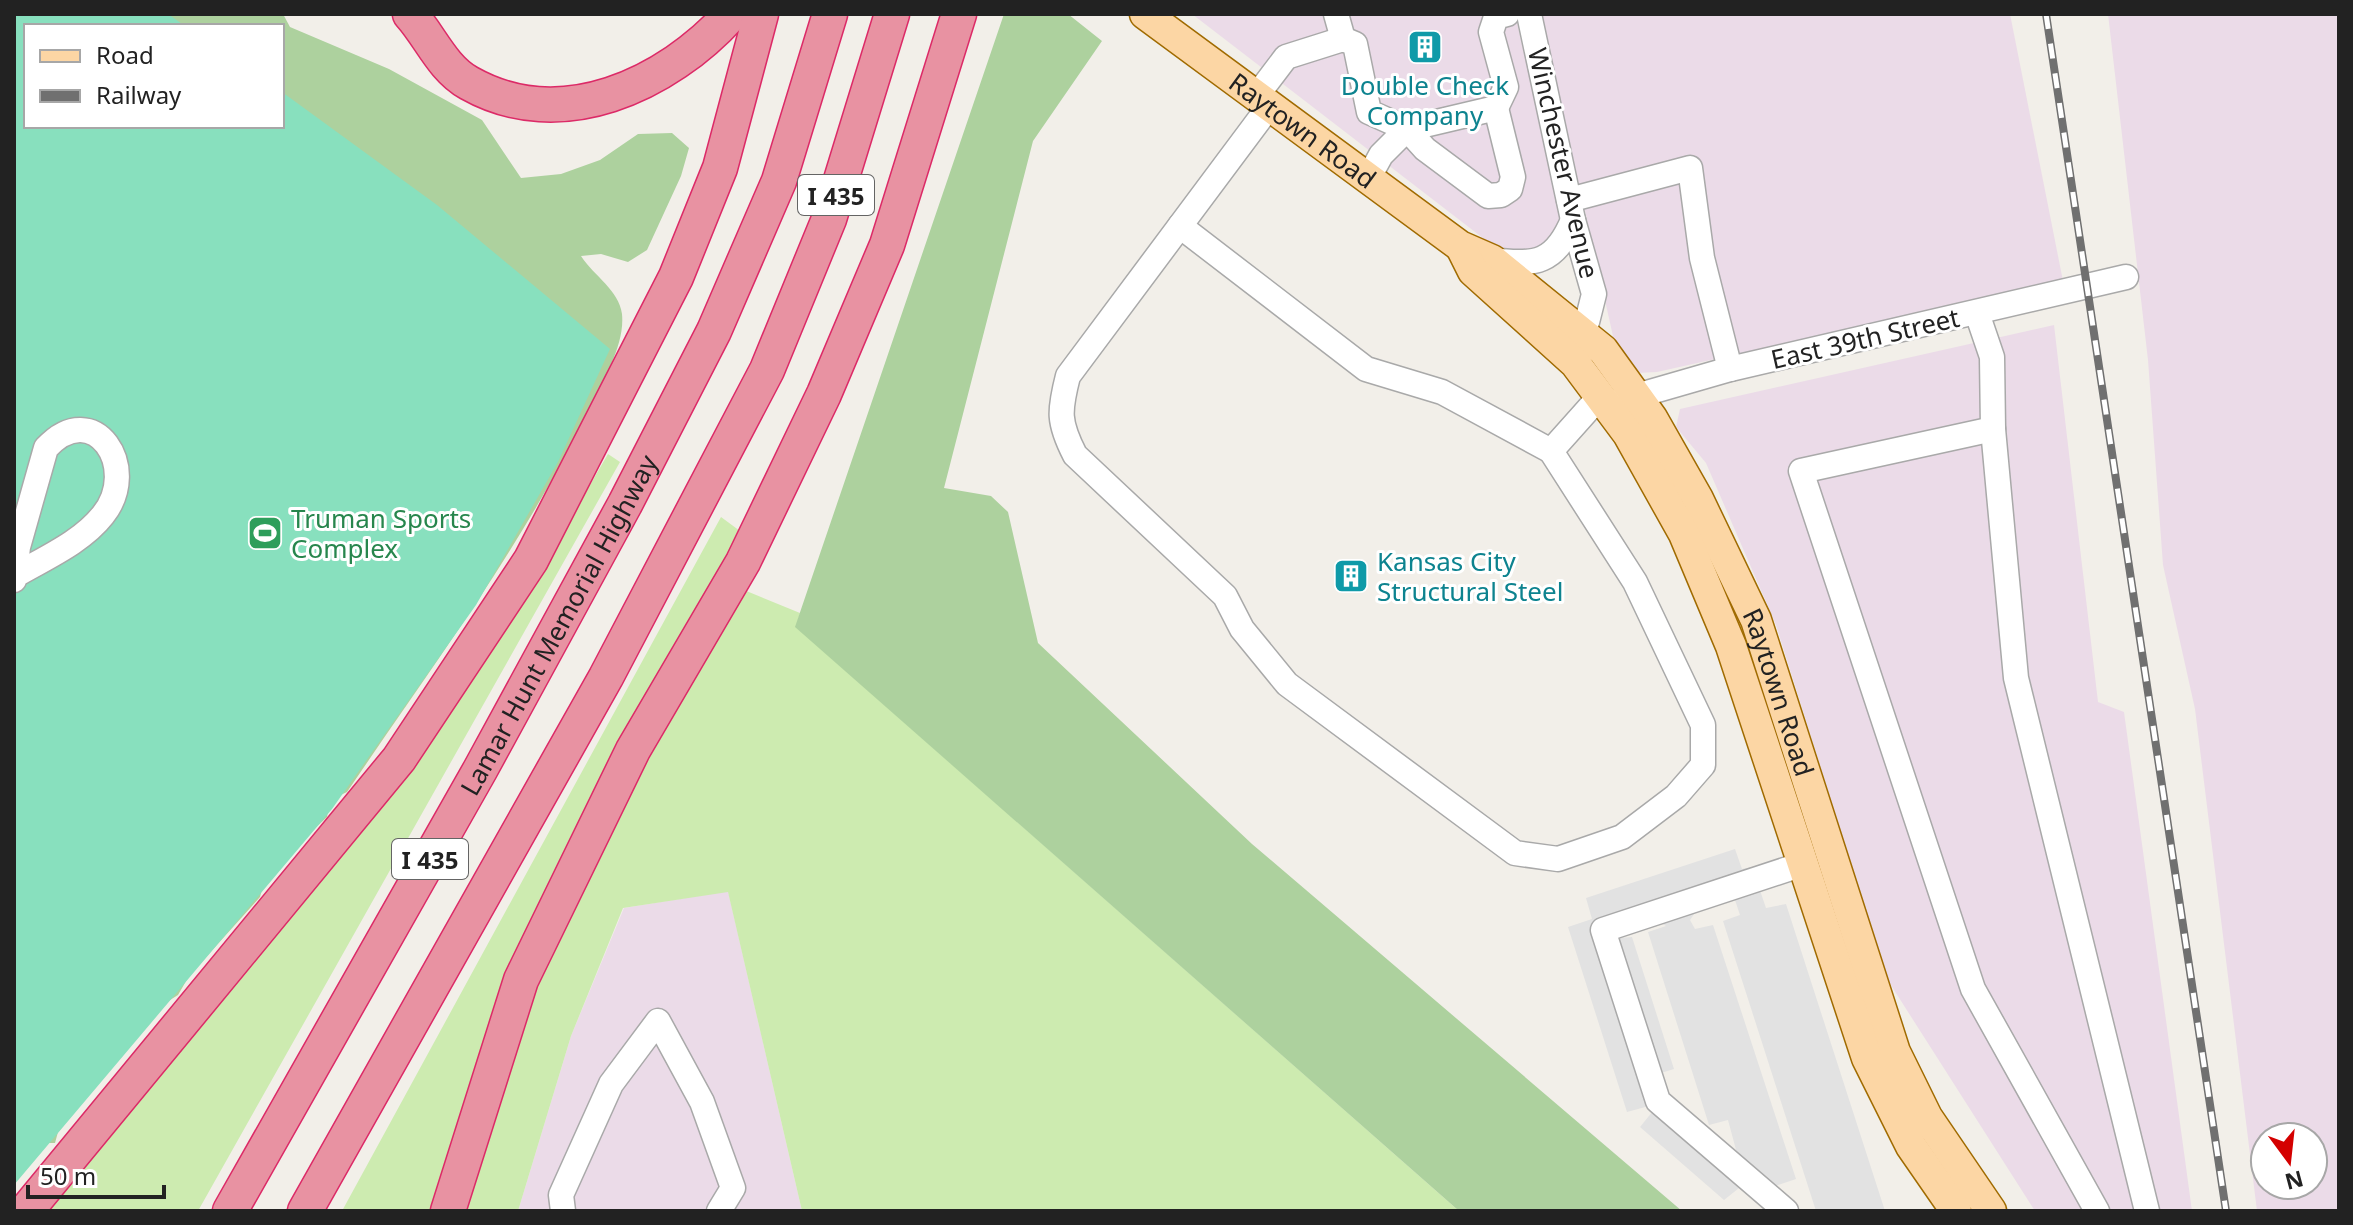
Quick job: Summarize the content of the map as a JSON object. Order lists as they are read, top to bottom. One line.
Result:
{"streets":{"highway":["I 435","Lamar Hunt Memorial Highway"],"main road":["Raytown Road"],"street":["Winchester Avenue","East 39th Street"]},"crossings":[["Raytown Road","Winchester Avenue"],["Raytown Road","East 39th Street"]],"places":{"building":["Double Check Company","Kansas City Structural Steel"],"sports":["Truman Sports Complex"]},"legend":["Road","Railway"],"scale_bar":"50 m","north":"bottom"}
